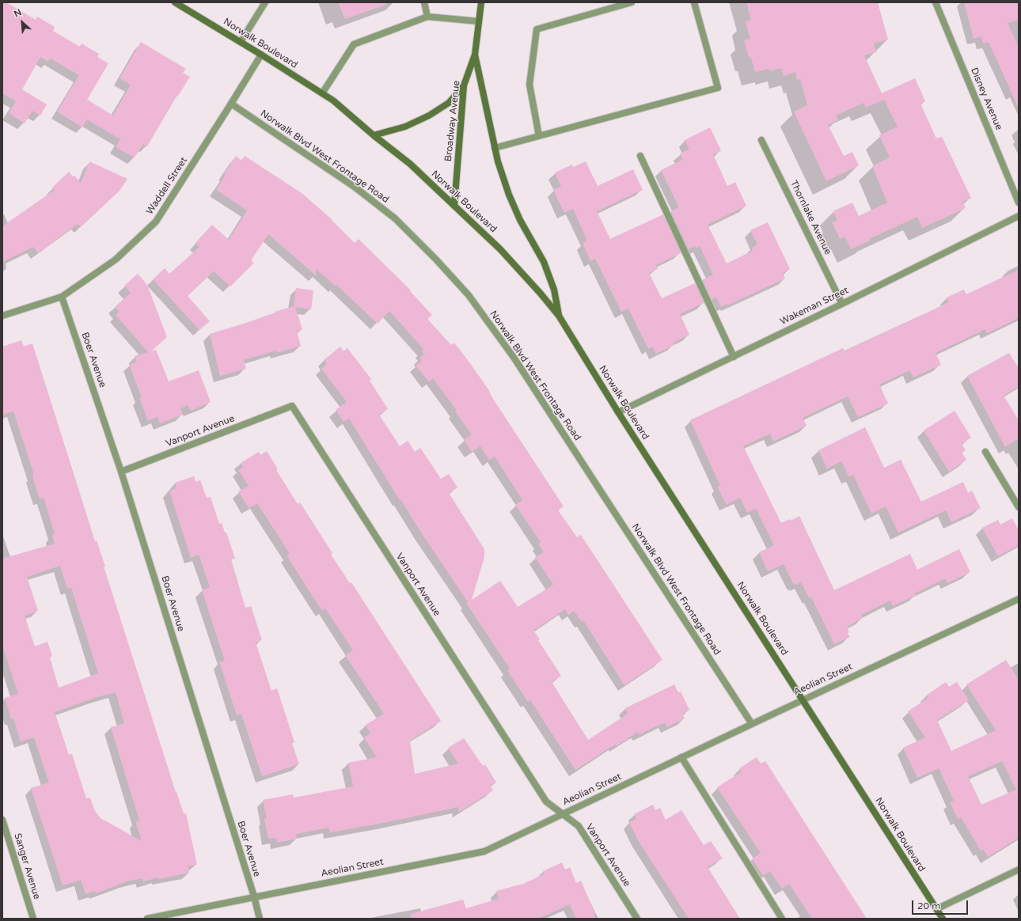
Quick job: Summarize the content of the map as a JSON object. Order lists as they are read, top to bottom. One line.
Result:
{"streets":{"main road":["Norwalk Boulevard","Broadway Avenue"],"street":["Disney Avenue","Norwalk Blvd West Frontage Road","Waddell Street","Thornlake Avenue","Wakeman Street","Boer Avenue","Vanport Avenue","Aeolian Street","Sanger Avenue"]},"crossings":[["Norwalk Boulevard","Broadway Avenue"],["Norwalk Boulevard","Waddell Street"],["Norwalk Boulevard","Wakeman Street"],["Norwalk Boulevard","Aeolian Street"],["Norwalk Blvd West Frontage Road","Waddell Street"],["Norwalk Blvd West Frontage Road","Aeolian Street"],["Waddell Street","Boer Avenue"],["Thornlake Avenue","Wakeman Street"],["Boer Avenue","Vanport Avenue"],["Boer Avenue","Aeolian Street"],["Vanport Avenue","Aeolian Street"]],"scale_bar":"20 m","north":"top left"}
